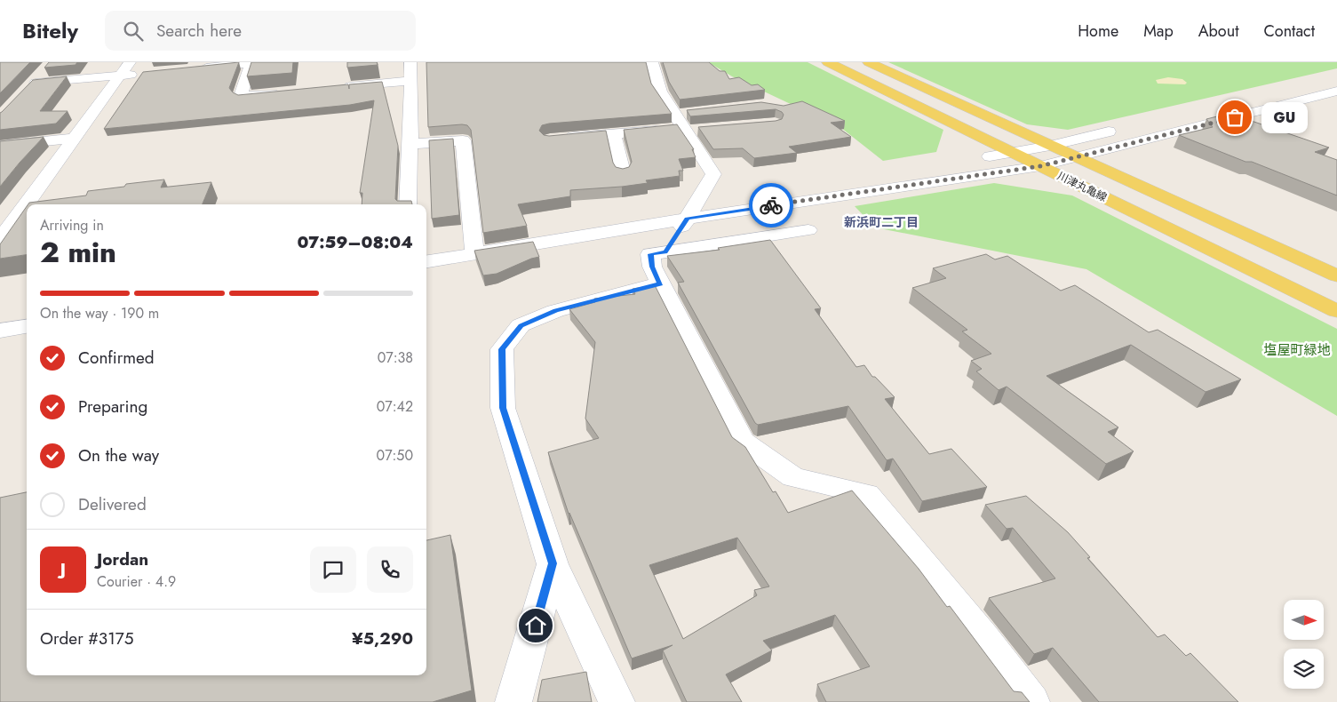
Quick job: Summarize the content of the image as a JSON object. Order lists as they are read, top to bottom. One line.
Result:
{"streets":{"main road":["川津丸亀線"]},"districts":["新浜町二丁目"],"parks":["塩屋町緑地"],"places":["GU"],"north":"right","page":{"header":"Bitely","search":"Search here","nav":["Home","Map","About","Contact"],"bubble":"GU","heading":["2 min","Arriving in","07:59–08:04"],"panel":["Jordan","Courier · 4.9","Order #3175","¥5,290"],"bar":"On the way · 190 m","list":[["Confirmed","07:38"],["Preparing","07:42"],["On the way","07:50"],"Delivered"],"round":"J"}}
